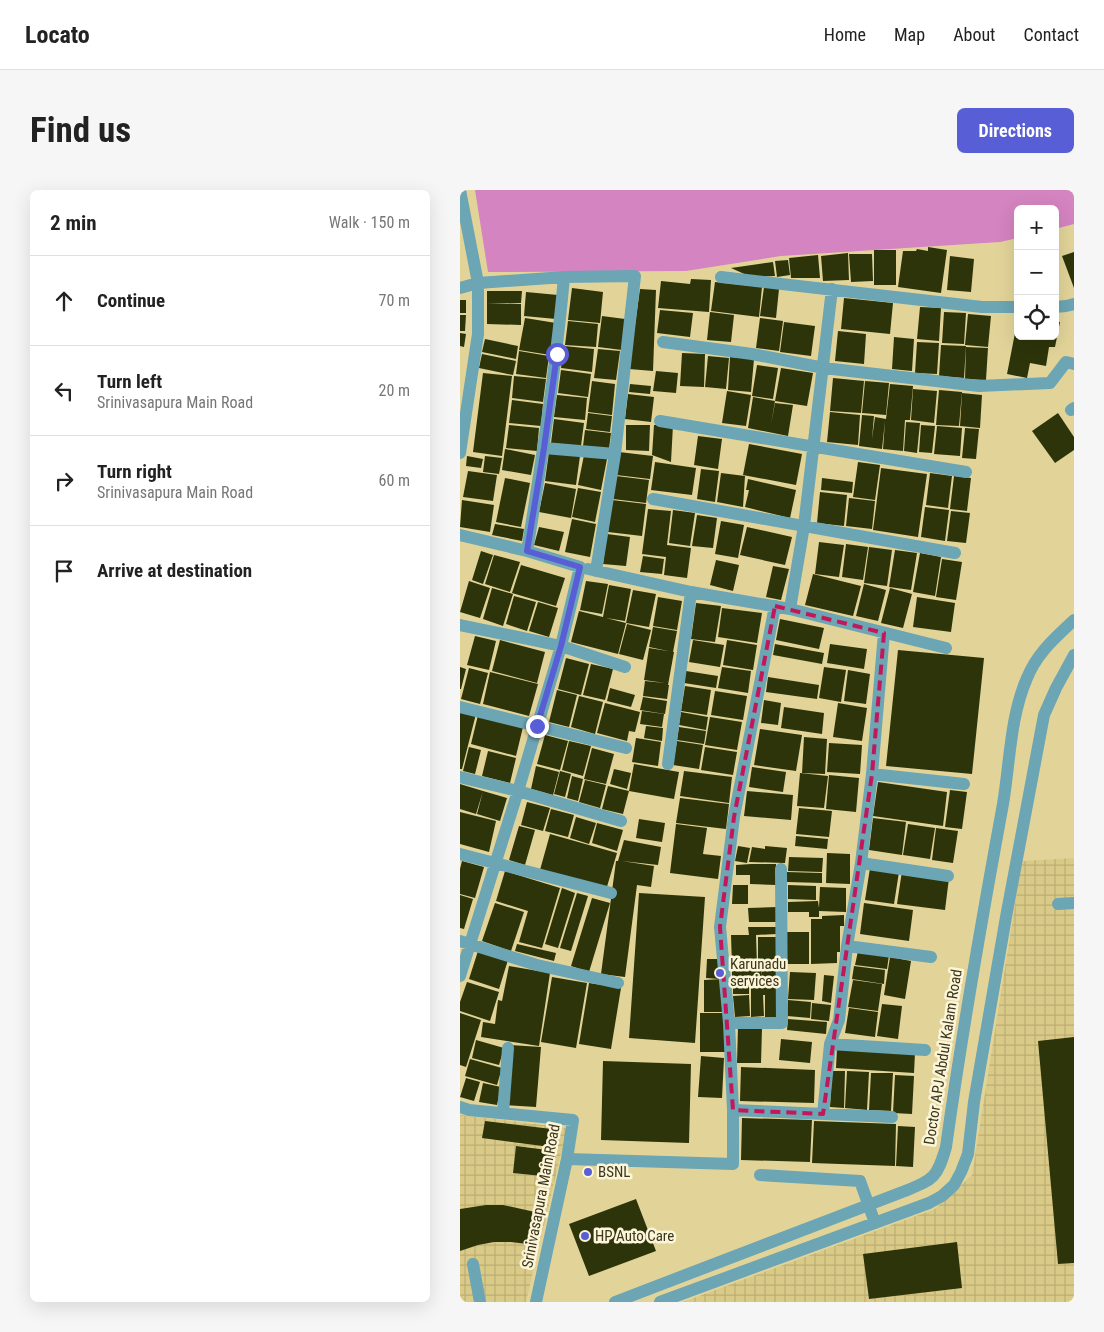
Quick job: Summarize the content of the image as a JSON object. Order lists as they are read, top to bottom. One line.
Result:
{"streets":{"street":["Doctor APJ Abdul Kalam Road","Srinivasapura Main Road"]},"places":["Karunadu services","BSNL","HP Auto Care"],"page":{"header":"Locato","nav":["Home","Map","About","Contact"],"buttons":"Directions","title":"Find us","heading":["2 min","Walk · 150 m"],"map_buttons":["+","−"],"list":[["Continue","70 m"],["Turn left","Srinivasapura Main Road","20 m"],["Turn right","Srinivasapura Main Road","60 m"],"Arrive at destination"]}}
